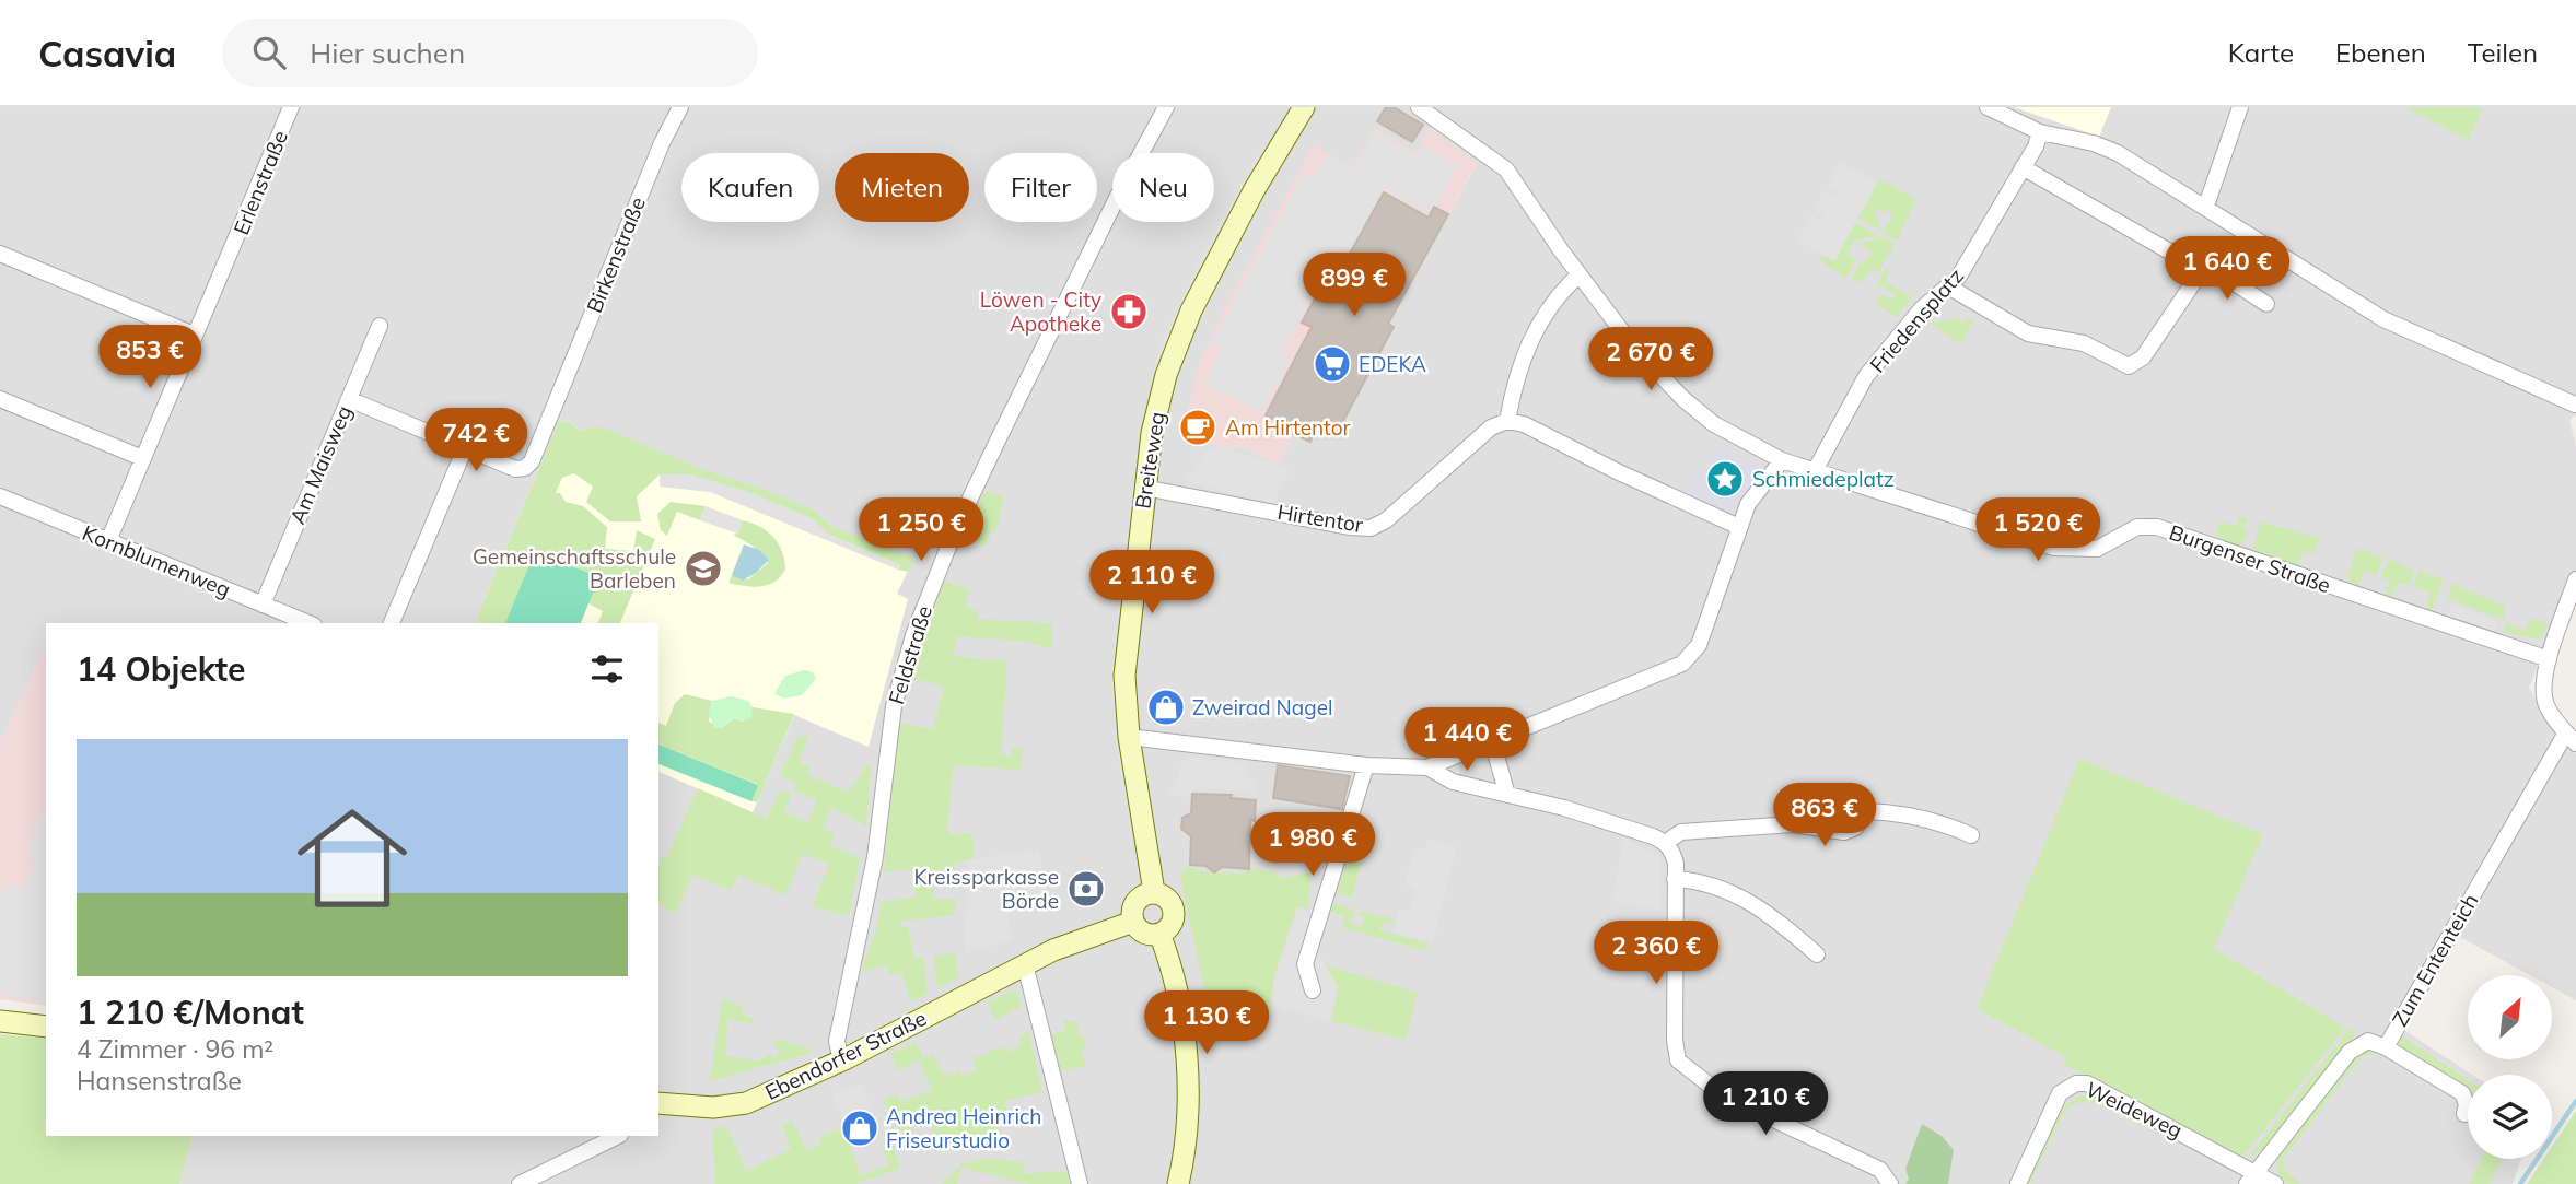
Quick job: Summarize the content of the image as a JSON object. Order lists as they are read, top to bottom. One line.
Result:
{"streets":{"street":["Erlenstraße","Birkenstraße","Friedensplatz","Breiteweg","Am Maisweg","Hirtentor","Burgenser Straße","Kornblumenweg","Feldstraße","Zum Ententeich","Ebendorfer Straße","Weideweg"]},"crossings":[["Erlenstraße","Kornblumenweg"],["Friedensplatz","Burgenser Straße"],["Breiteweg","Hirtentor"],["Breiteweg","Ebendorfer Straße"],["Am Maisweg","Kornblumenweg"],["Feldstraße","Ebendorfer Straße"],["Zum Ententeich","Weideweg"]],"places":{"pharmacy":["Löwen - City Apotheke"],"supermarket":["EDEKA"],"cafe":["Am Hirtentor"],"place":["Schmiedeplatz"],"school or university":["Gemeinschaftsschule Barleben"],"shop":["Zweirad Nagel","Andrea Heinrich Friseurstudio"],"bank":["Kreissparkasse Börde"]},"north":"top right","page":{"header":"Casavia","search":"Hier suchen","nav":["Karte","Ebenen","Teilen"],"chip":["Kaufen","Mieten","Filter","Neu"],"price":["1 640 €","899 €","853 €","2 670 €","742 €","1 250 €","1 520 €","2 110 €","1 440 €","863 €","1 980 €","2 360 €","1 130 €","1 210 €"],"heading":"14 Objekte","list":[{"name":"1 210 €/Monat","note":"4 Zimmer · 96 m² · Hansenstraße"}]}}
